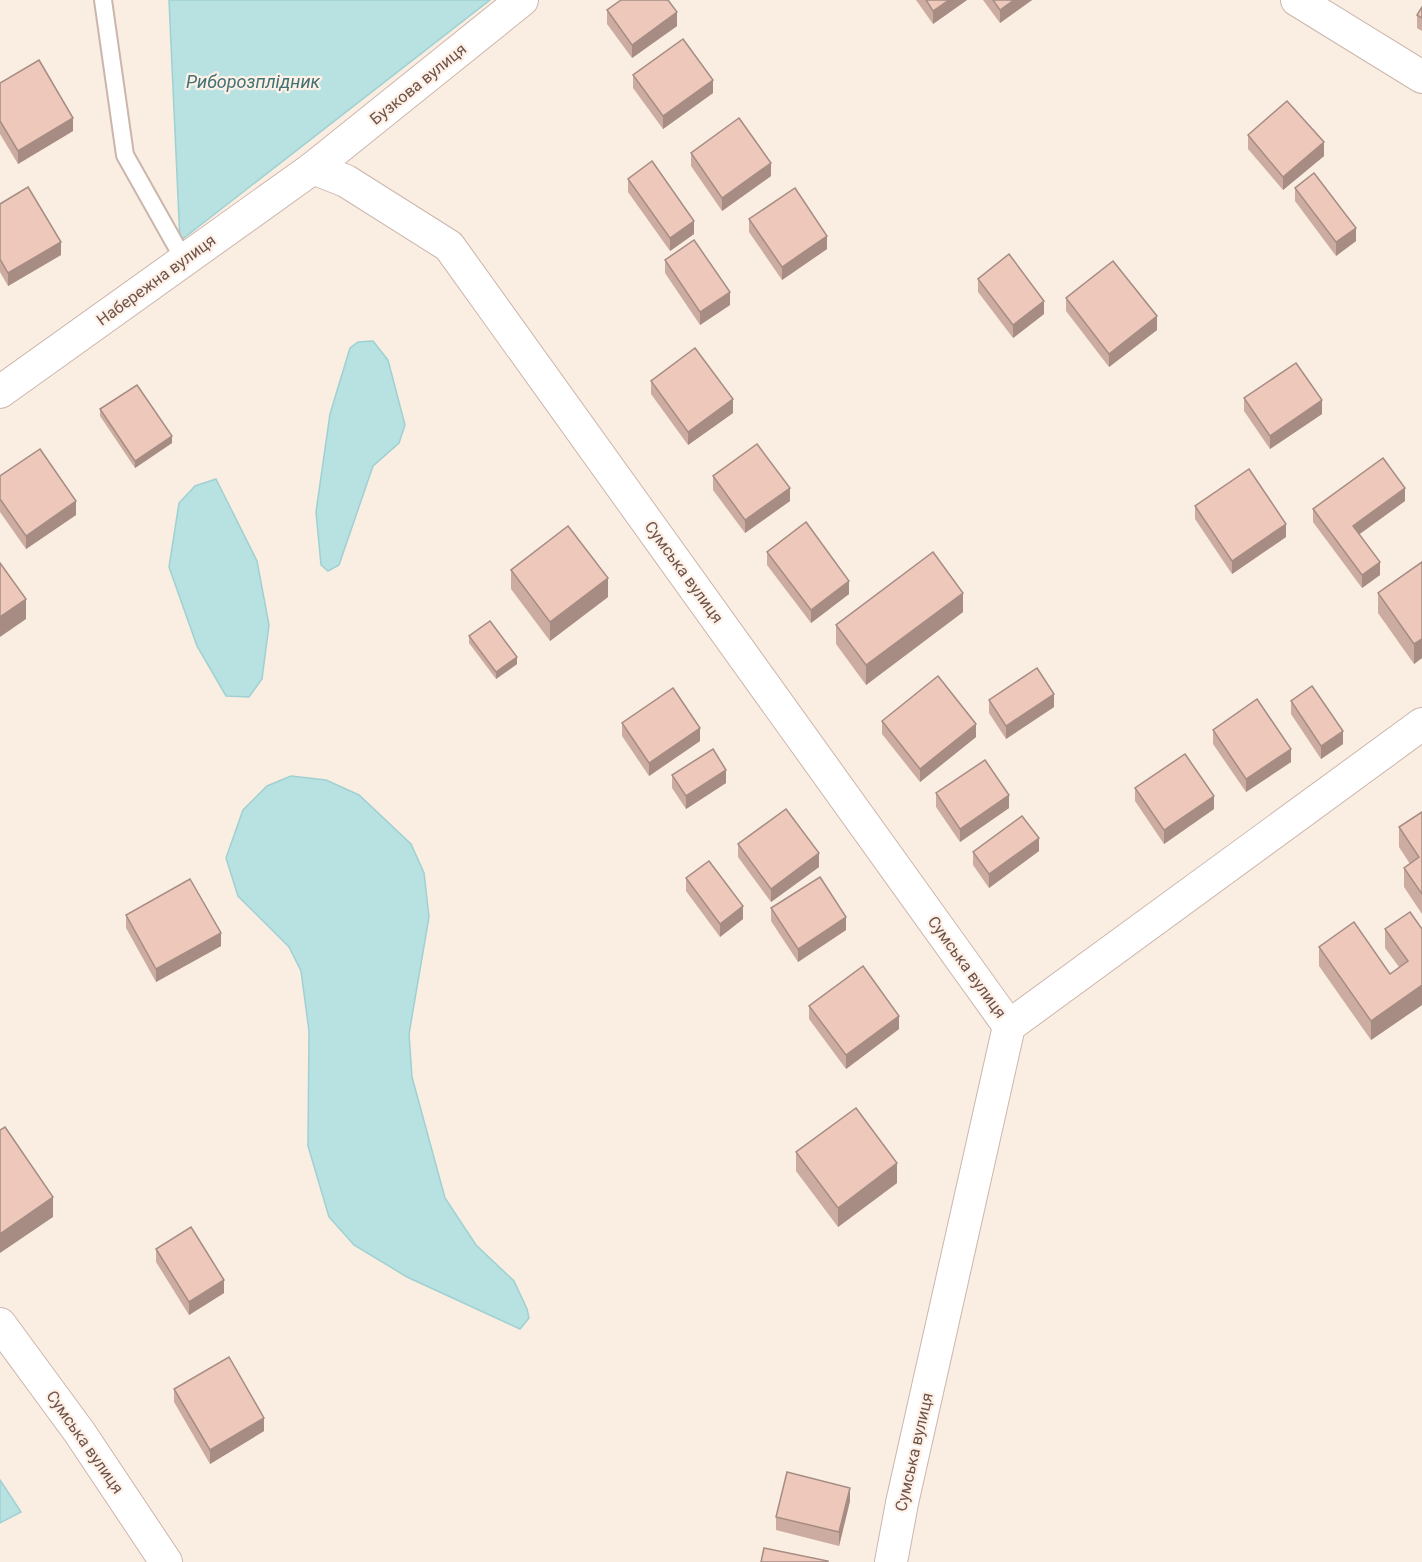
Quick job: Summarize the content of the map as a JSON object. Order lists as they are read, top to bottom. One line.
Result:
{"streets":{"street":["Бузкова вулиця","Набережна вулиця","Сумська вулиця"]},"crossings":[["Бузкова вулиця","Набережна вулиця"],["Бузкова вулиця","Сумська вулиця"],["Набережна вулиця","Сумська вулиця"]],"water":["Риборозплідник"]}
